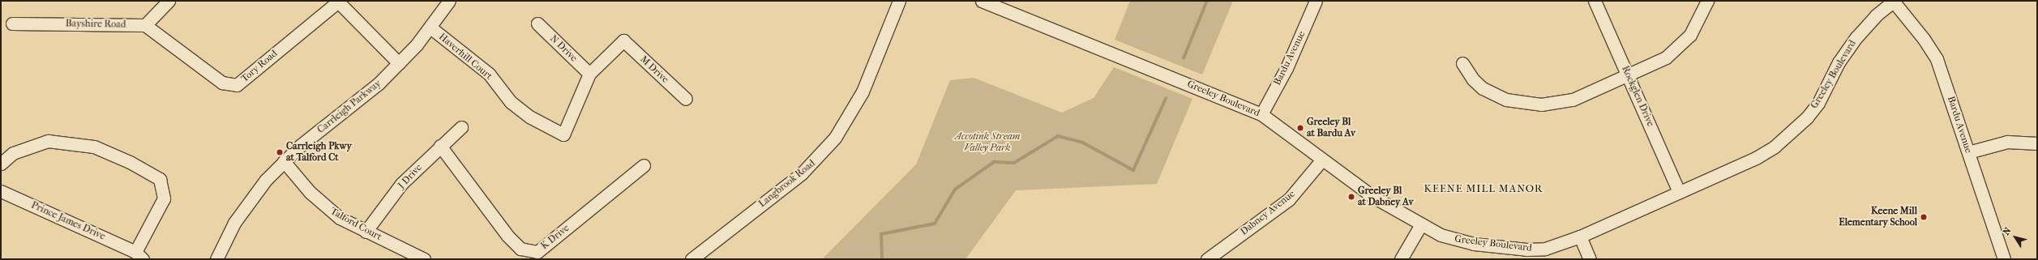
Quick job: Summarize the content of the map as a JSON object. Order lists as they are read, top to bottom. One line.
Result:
{"streets":{"street":["Bayshire Road","N Drive","Haverhill Court","Bardu Avenue","Tory Road","M Drive","Greeley Boulevard","Rockglen Drive","Carrleigh Parkway","J Drive","Langbrook Road","Dabney Avenue","Prince James Drive","Talford Court","K Drive"]},"crossings":[["Bayshire Road","Tory Road"],["N Drive","Haverhill Court"],["Haverhill Court","M Drive"],["Haverhill Court","Carrleigh Parkway"],["Bardu Avenue","Greeley Boulevard"],["Greeley Boulevard","Rockglen Drive"],["Greeley Boulevard","Dabney Avenue"],["Carrleigh Parkway","Talford Court"],["J Drive","Talford Court"],["J Drive","K Drive"]],"districts":["KEENE MILL MANOR"],"parks":["Accotink Stream Valley Park"],"places":["Greeley Bl at Bardu Av","Carrleigh Pkwy at Talford Ct","Greeley Bl at Dabney Av","Keene Mill Elementary School"],"north":"top left"}
